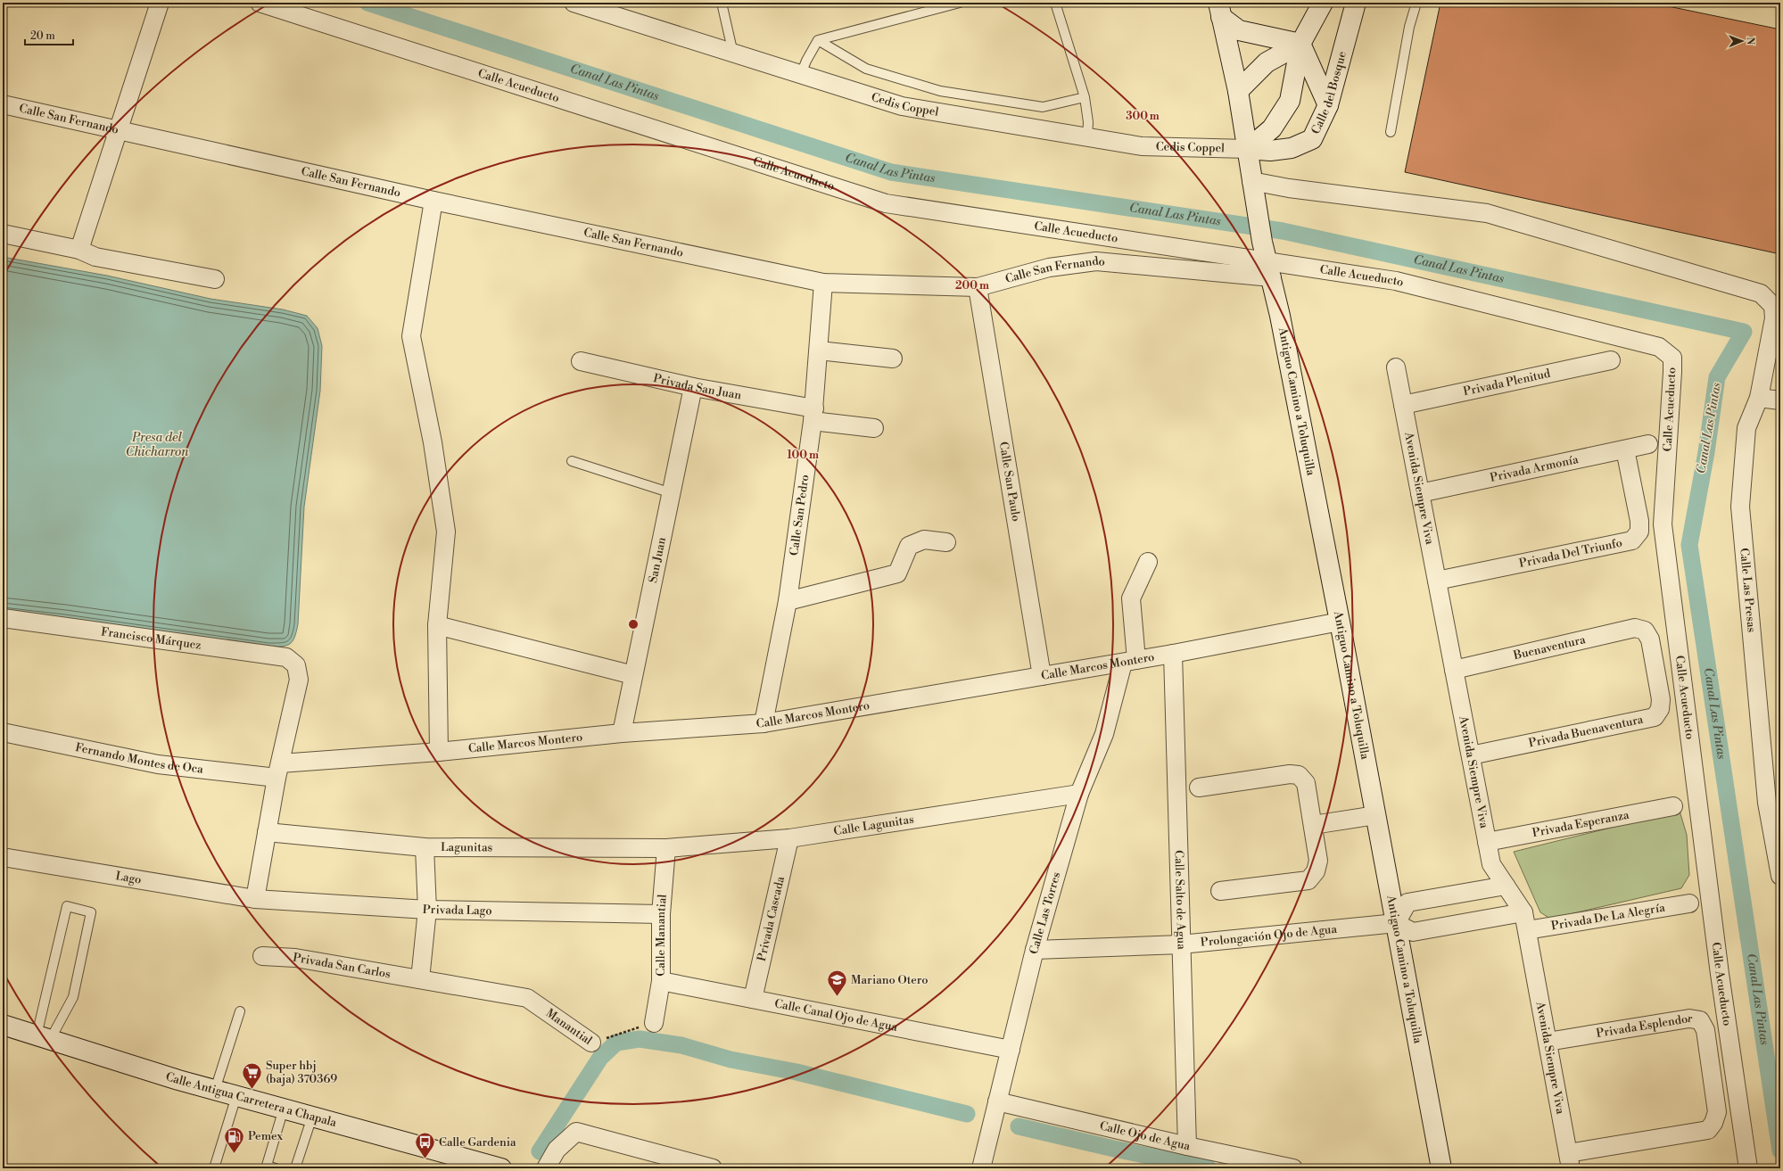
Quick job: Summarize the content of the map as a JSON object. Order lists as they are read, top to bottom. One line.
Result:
{"streets":{"street":["Calle Acueducto","Calle del Bosque","Cedis Coppel","Calle San Fernando","Privada Plenitud","Privada San Juan","Antiguo Camino a Toluquilla","Privada Armonía","Calle San Paulo","Avenida Siempre Viva","Calle San Pedro","Privada Del Triunfo","San Juan","Calle Las Presas","Francisco Márquez","Buenaventura","Calle Marcos Montero","Privada Buenaventura","Fernando Montes de Oca","Privada Esperanza","Calle Lagunitas","Lagunitas","Lago","Calle Salto de Agua","Privada Lago","Calle Las Torres","Privada De La Alegría","Privada Cascada","Calle Manantial","Prolongación Ojo de Agua","Privada San Carlos","Calle Canal Ojo de Agua","Manantial","Privada Esplendor","Calle Antigua Carretera a Chapala","Calle Ojo de Agua"]},"crossings":[["Calle Acueducto","Calle San Fernando"],["Calle Acueducto","Antiguo Camino a Toluquilla"],["Calle del Bosque","Cedis Coppel"],["Calle del Bosque","Antiguo Camino a Toluquilla"],["Cedis Coppel","Antiguo Camino a Toluquilla"],["Calle San Fernando","Antiguo Camino a Toluquilla"],["Calle San Fernando","Calle San Paulo"],["Calle San Fernando","Calle San Pedro"],["Privada Plenitud","Avenida Siempre Viva"],["Privada San Juan","Calle San Pedro"],["Privada San Juan","San Juan"],["Antiguo Camino a Toluquilla","Calle Las Presas"],["Antiguo Camino a Toluquilla","Calle Marcos Montero"],["Antiguo Camino a Toluquilla","Prolongación Ojo de Agua"],["Privada Armonía","Avenida Siempre Viva"],["Privada Armonía","Privada Del Triunfo"],["Calle San Paulo","Calle Marcos Montero"],["Avenida Siempre Viva","Privada Del Triunfo"],["Avenida Siempre Viva","Buenaventura"],["Avenida Siempre Viva","Privada Buenaventura"],["Avenida Siempre Viva","Privada Esperanza"],["Avenida Siempre Viva","Privada De La Alegría"],["Avenida Siempre Viva","Privada Esplendor"],["Calle San Pedro","Calle Marcos Montero"],["San Juan","Calle Marcos Montero"],["Francisco Márquez","Calle Marcos Montero"],["Francisco Márquez","Fernando Montes de Oca"],["Buenaventura","Privada Buenaventura"],["Calle Marcos Montero","Fernando Montes de Oca"],["Calle Marcos Montero","Calle Salto de Agua"],["Calle Marcos Montero","Calle Las Torres"],["Calle Lagunitas","Lagunitas"],["Calle Lagunitas","Calle Las Torres"],["Calle Lagunitas","Privada Cascada"],["Calle Lagunitas","Calle Manantial"],["Lagunitas","Calle Manantial"],["Lago","Privada Lago"],["Calle Salto de Agua","Prolongación Ojo de Agua"],["Calle Salto de Agua","Calle Ojo de Agua"],["Privada Lago","Calle Manantial"],["Calle Las Torres","Prolongación Ojo de Agua"],["Calle Las Torres","Calle Canal Ojo de Agua"],["Calle Las Torres","Calle Ojo de Agua"],["Privada Cascada","Calle Canal Ojo de Agua"],["Calle Manantial","Calle Canal Ojo de Agua"],["Calle Manantial","Manantial"],["Privada San Carlos","Manantial"]],"water":["Canal Las Pintas","Presa del Chicharron"],"places":{"school or university":["Mariano Otero"],"supermarket":["Super hbj (baja) 370369"],"fuel station":["Pemex"],"bus stop":["Calle Gardenia"]},"scale_bar":"20 m","north":"right","rings":["300 m","200 m","100 m"]}
